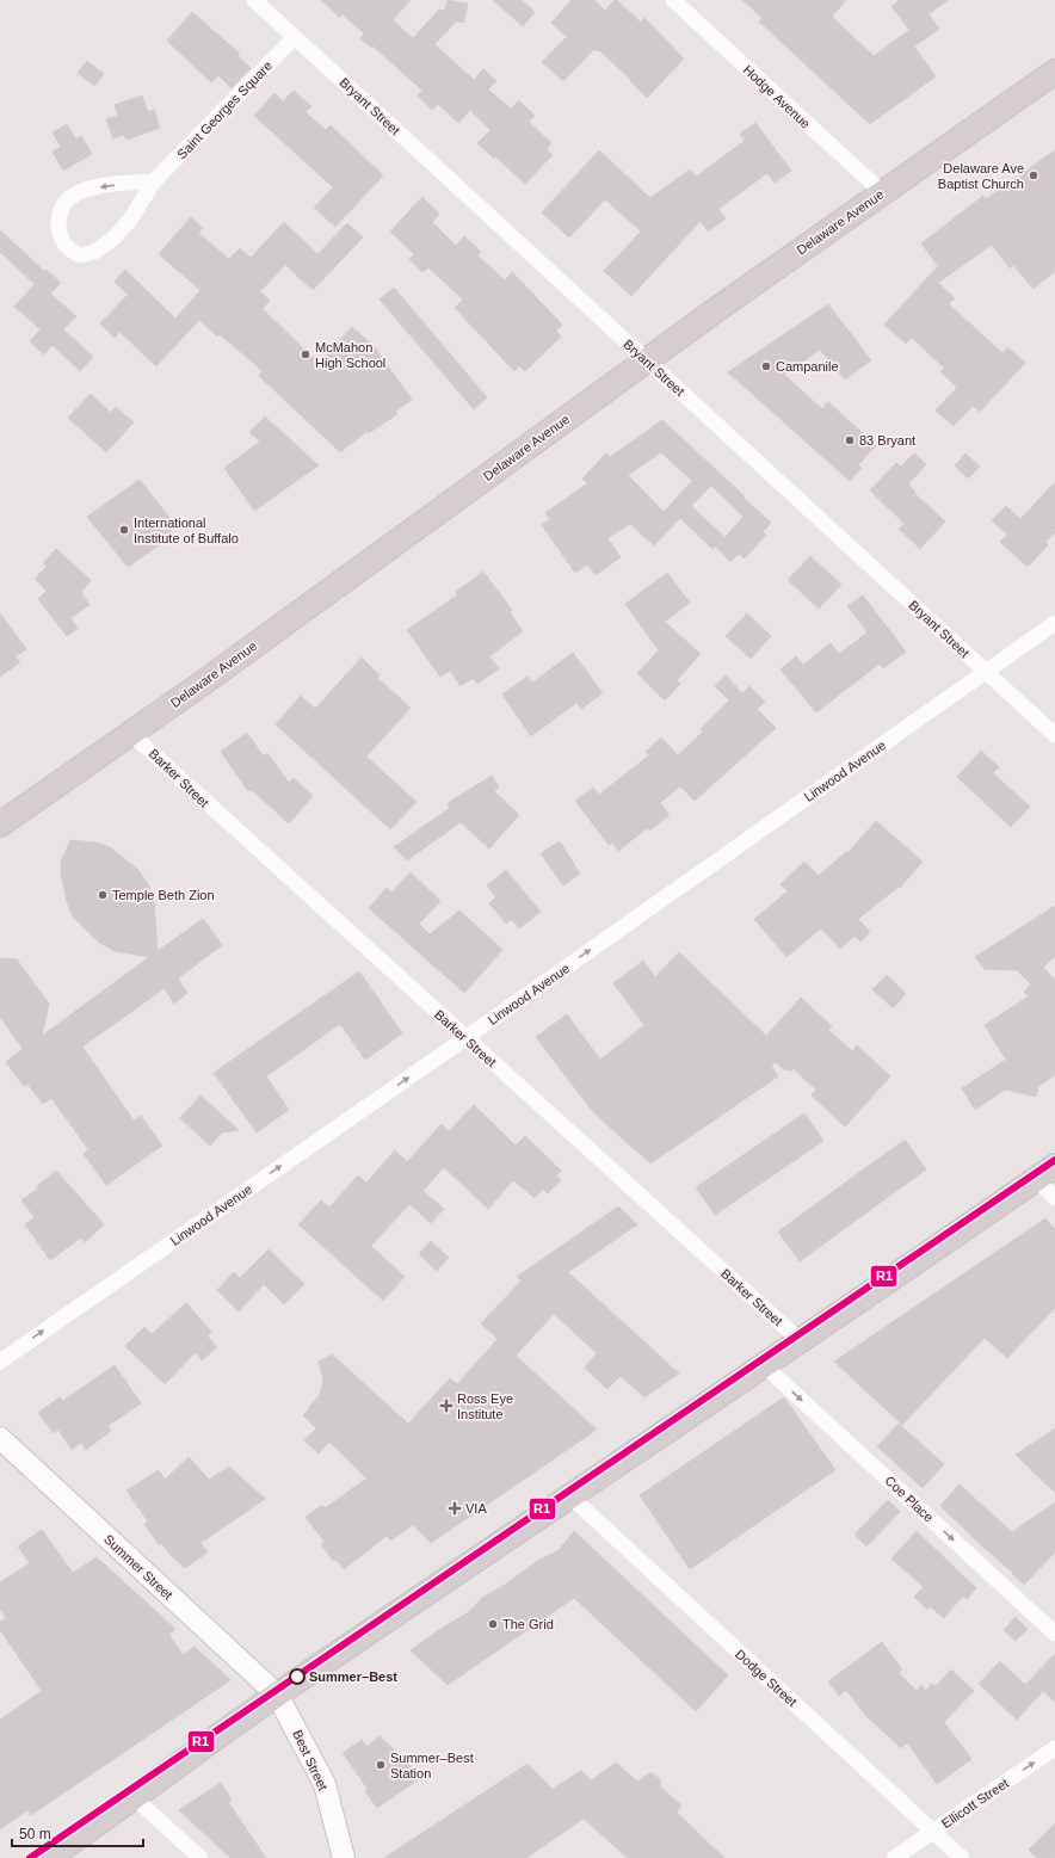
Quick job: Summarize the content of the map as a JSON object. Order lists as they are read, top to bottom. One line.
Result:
{"streets":{"main road":["Delaware Avenue"],"street":["Hodge Avenue","Bryant Street","Saint Georges Square","Linwood Avenue","Barker Street","Coe Place","Summer Street","Dodge Street","Best Street","Ellicott Street"]},"crossings":[["Hodge Avenue","Delaware Avenue"],["Bryant Street","Saint Georges Square"],["Bryant Street","Delaware Avenue"],["Bryant Street","Linwood Avenue"],["Delaware Avenue","Barker Street"],["Linwood Avenue","Barker Street"],["Summer Street","Best Street"],["Dodge Street","Ellicott Street"]],"one_way":["Linwood Avenue","Coe Place","Ellicott Street"],"places":{"other":["Delaware Ave Baptist Church","McMahon High School","Campanile","83 Bryant","International Institute of Buffalo","Temple Beth Zion","The Grid","Summer–Best","Summer–Best Station"],"health":["Ross Eye Institute","VIA"]},"lines":["transit line R1"],"scale_bar":"50 m"}
